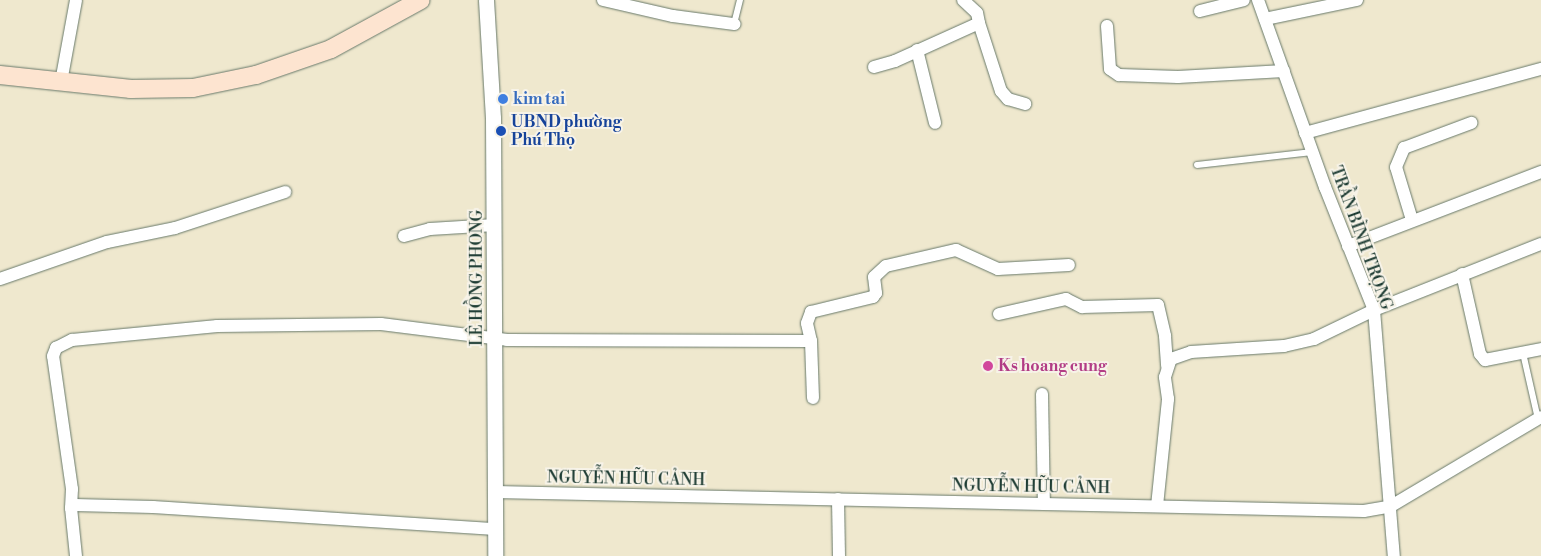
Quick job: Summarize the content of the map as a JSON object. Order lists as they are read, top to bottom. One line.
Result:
{"streets":{"street":["TRẦN BÌNH TRỌNG","LÊ HỒNG PHONG","NGUYỄN HỮU CẢNH"]},"crossings":[["TRẦN BÌNH TRỌNG","NGUYỄN HỮU CẢNH"],["LÊ HỒNG PHONG","NGUYỄN HỮU CẢNH"]],"places":["kim tai","UBND phường Phú Thọ","Ks hoang cung"]}
